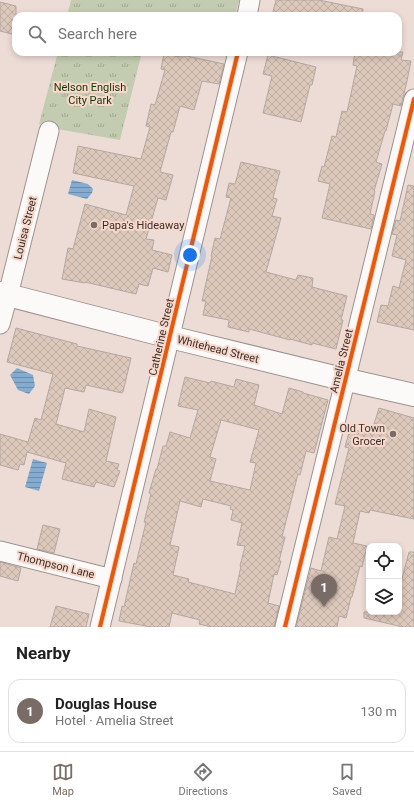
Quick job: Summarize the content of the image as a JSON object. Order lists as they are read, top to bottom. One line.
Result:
{"streets":{"street":["Louisa Street","Catherine Street","Whitehead Street","Amelia Street","Thompson Lane"]},"crossings":[["Louisa Street","Whitehead Street"],["Catherine Street","Whitehead Street"],["Catherine Street","Thompson Lane"],["Whitehead Street","Amelia Street"]],"parks":["Nelson English City Park"],"places":["Papa's Hideaway","Old Town Grocer"],"page":{"search":"Search here","pins":"1","heading":"Nearby","list":[{"mark":"1","name":"Douglas House","note":"Hotel · Amelia Street","value":"130 m"}],"nav":["Map","Directions","Saved"]}}
